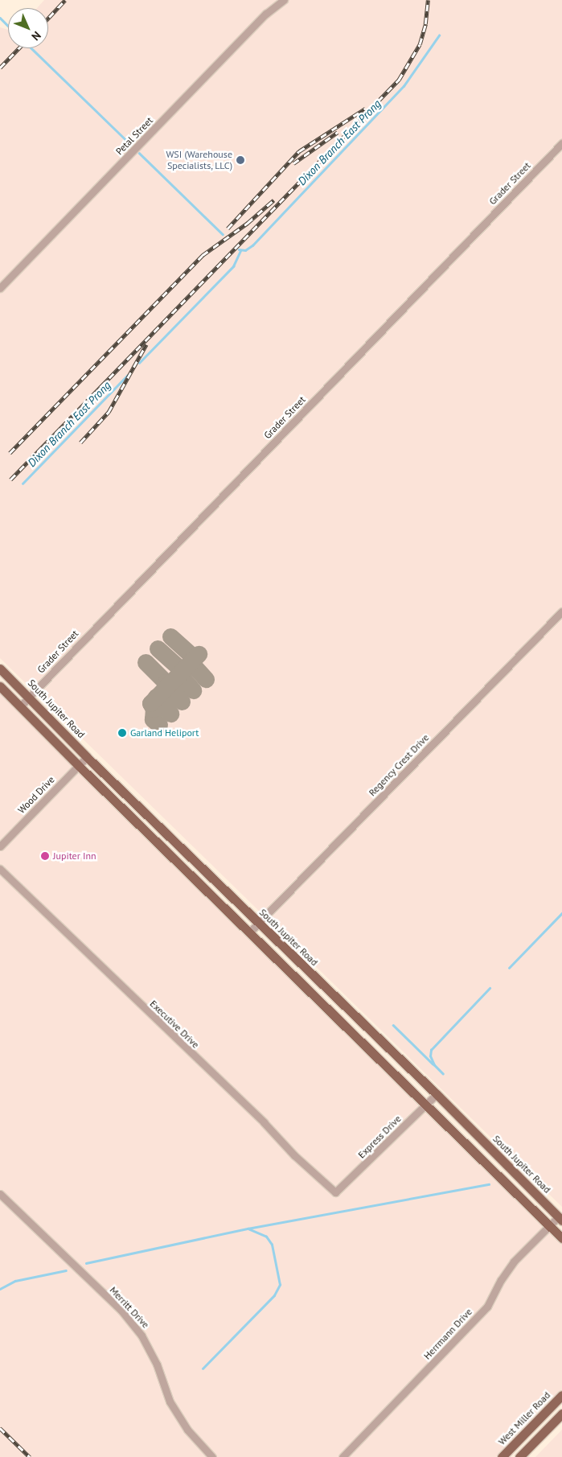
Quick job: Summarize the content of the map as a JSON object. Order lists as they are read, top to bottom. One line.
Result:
{"streets":{"main road":["South Jupiter Road","West Miller Road"],"street":["Petal Street","Grader Street","Regency Crest Drive","Wood Drive","Executive Drive","Express Drive","Merritt Drive","Herrmann Drive"]},"crossings":[["Grader Street","South Jupiter Road"],["South Jupiter Road","Regency Crest Drive"],["South Jupiter Road","Wood Drive"],["South Jupiter Road","Express Drive"],["South Jupiter Road","Herrmann Drive"],["Executive Drive","Express Drive"]],"water":["Dixon Branch East Prong"],"places":["WSI (Warehouse Specialists, LLC)","Garland Heliport","Jupiter Inn"],"north":"bottom right"}
